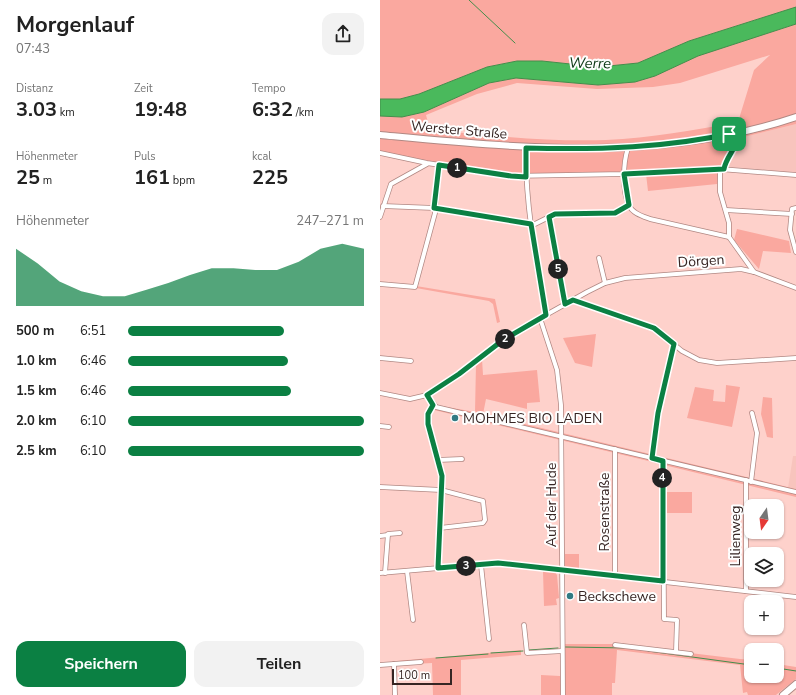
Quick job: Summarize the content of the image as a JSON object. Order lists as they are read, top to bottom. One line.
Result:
{"streets":{"main road":["Werster Straße"],"street":["Dörgen","Auf der Hude","Rosenstraße","Lilienweg"]},"crossings":[["Dörgen","Auf der Hude"]],"water":["Werre"],"places":["MOHMES BIO LADEN","Beckschewe"],"scale_bar":"100 m","north":"bottom","page":{"heading":["Morgenlauf","07:43"],"stats":[["Distanz","3.03 km"],["Zeit","19:48"],["Tempo","6:32 /km"],["Höhenmeter","25 m"],["Puls","161 bpm"],["kcal","225"]],"pins":["1","5","2","4","3"],"chart":["Höhenmeter","247–271 m"],"list":[{"name":"500 m","note":"6:51"},{"name":"1.0 km","note":"6:46"},{"name":"1.5 km","note":"6:46"},{"name":"2.0 km","note":"6:10"},{"name":"2.5 km","note":"6:10"}],"map_buttons":["+","−"],"buttons":["Speichern","Teilen"],"scale":"100 m"}}
